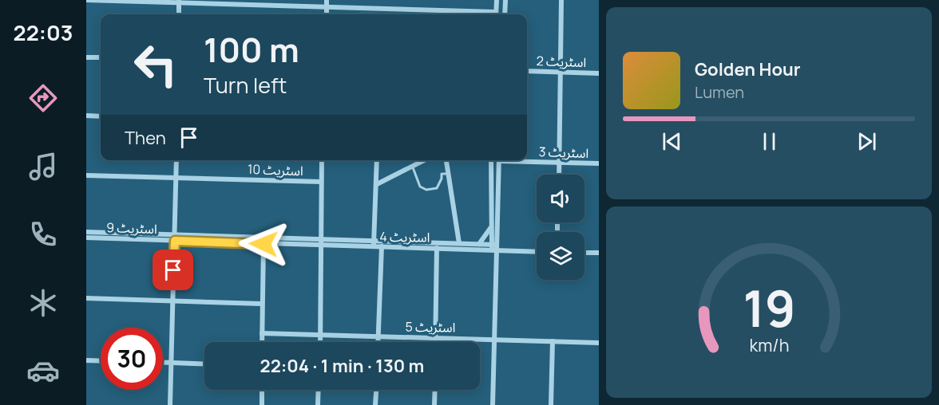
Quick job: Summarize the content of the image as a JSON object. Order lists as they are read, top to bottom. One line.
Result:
{"streets":{"street":["اسٹریٹ 2","اسٹریٹ 3","اسٹریٹ 10","اسٹریٹ 9","اسٹریٹ 4","اسٹریٹ 5"]},"page":{"tabs":"22:03","turn":["100 m","Turn left"],"song":["Golden Hour","Lumen"],"then":"Then","limit":"30","trip":"22:04 · 1 min · 130 m","gauge":["19","km/h"]}}
